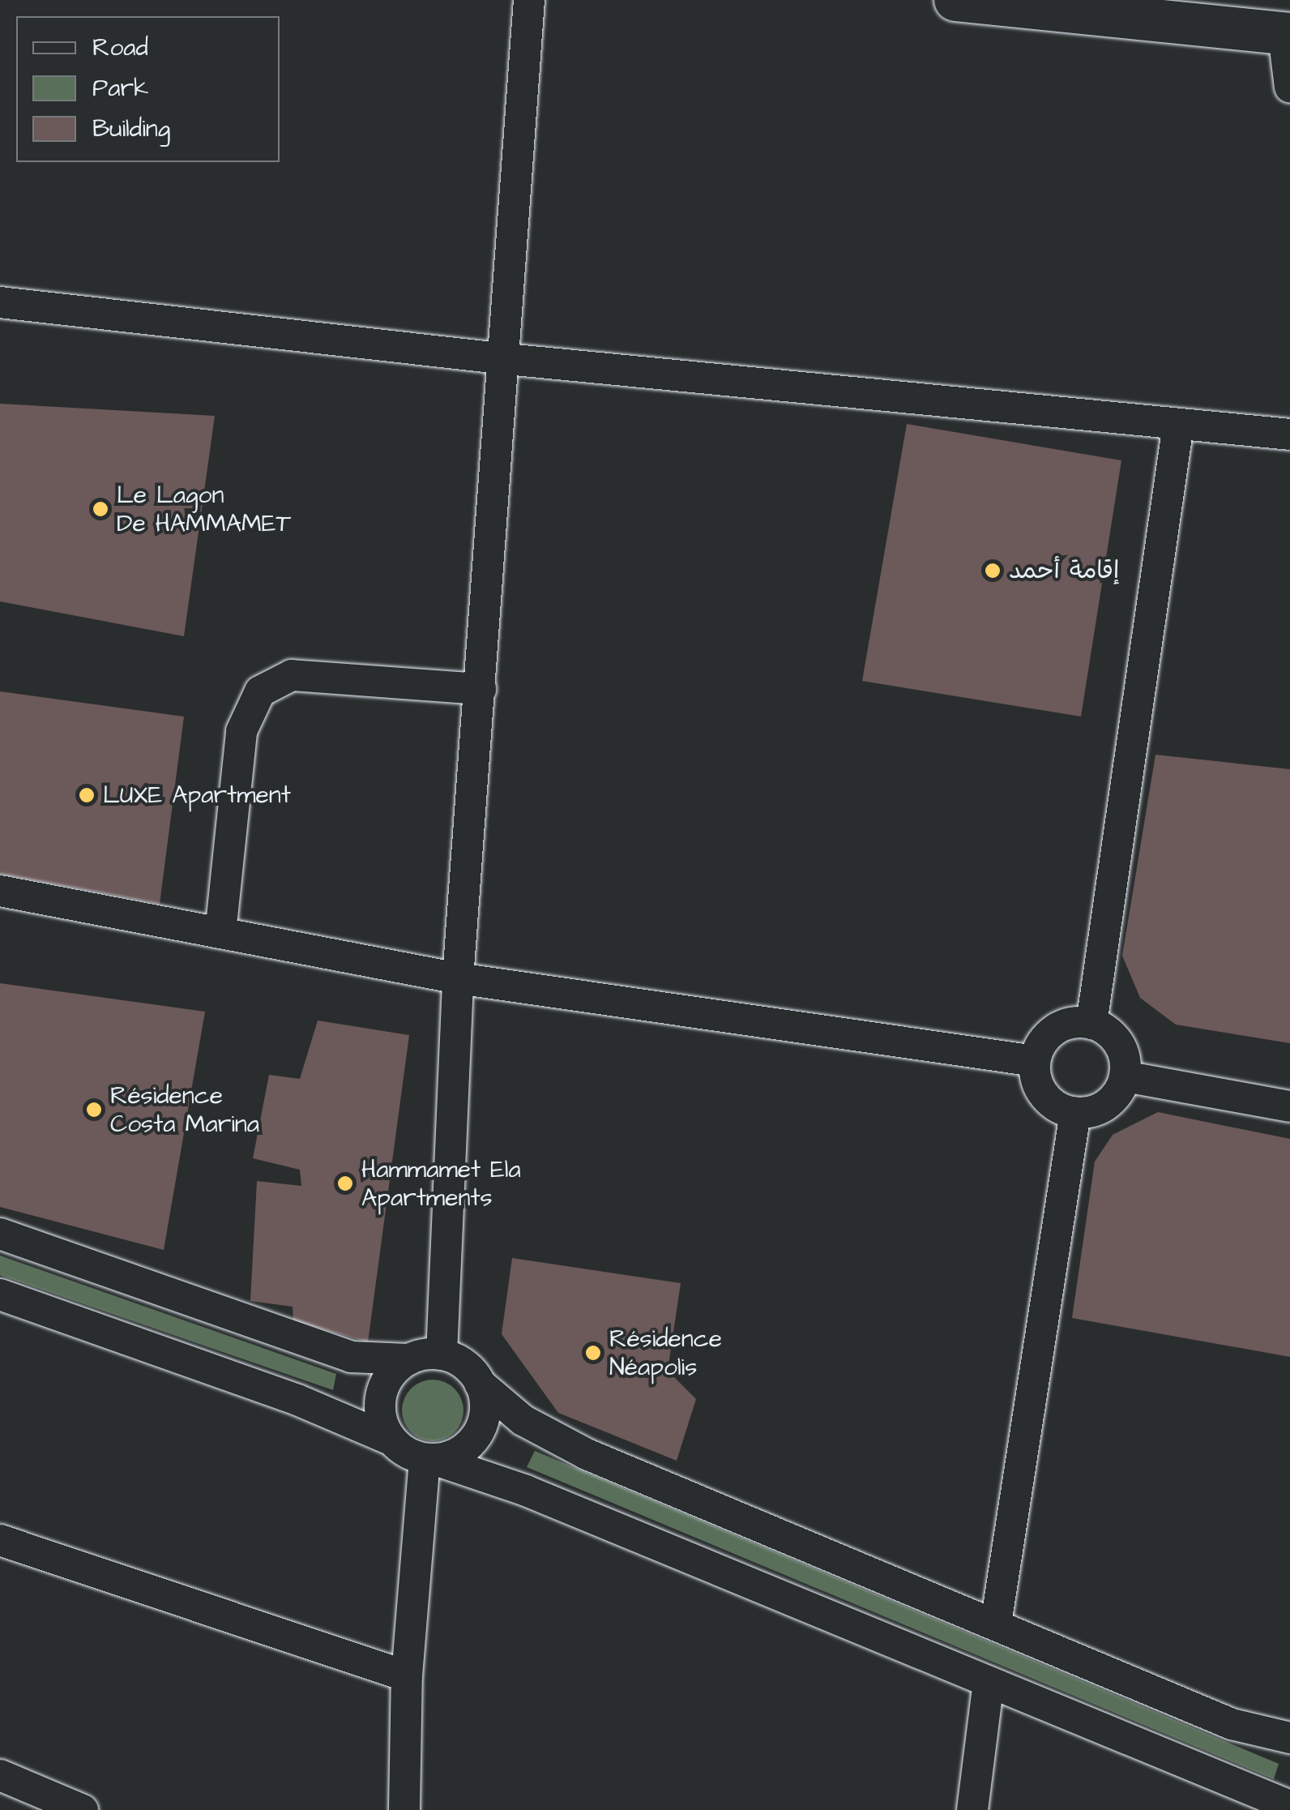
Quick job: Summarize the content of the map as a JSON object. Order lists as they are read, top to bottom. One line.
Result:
{"places":["Le Lagon De HAMMAMET","إقامة أحمد","LUXE Apartment","Résidence Costa Marina","Hammamet Ela Apartments","Résidence Néapolis"],"legend":["Road","Park","Building"]}
